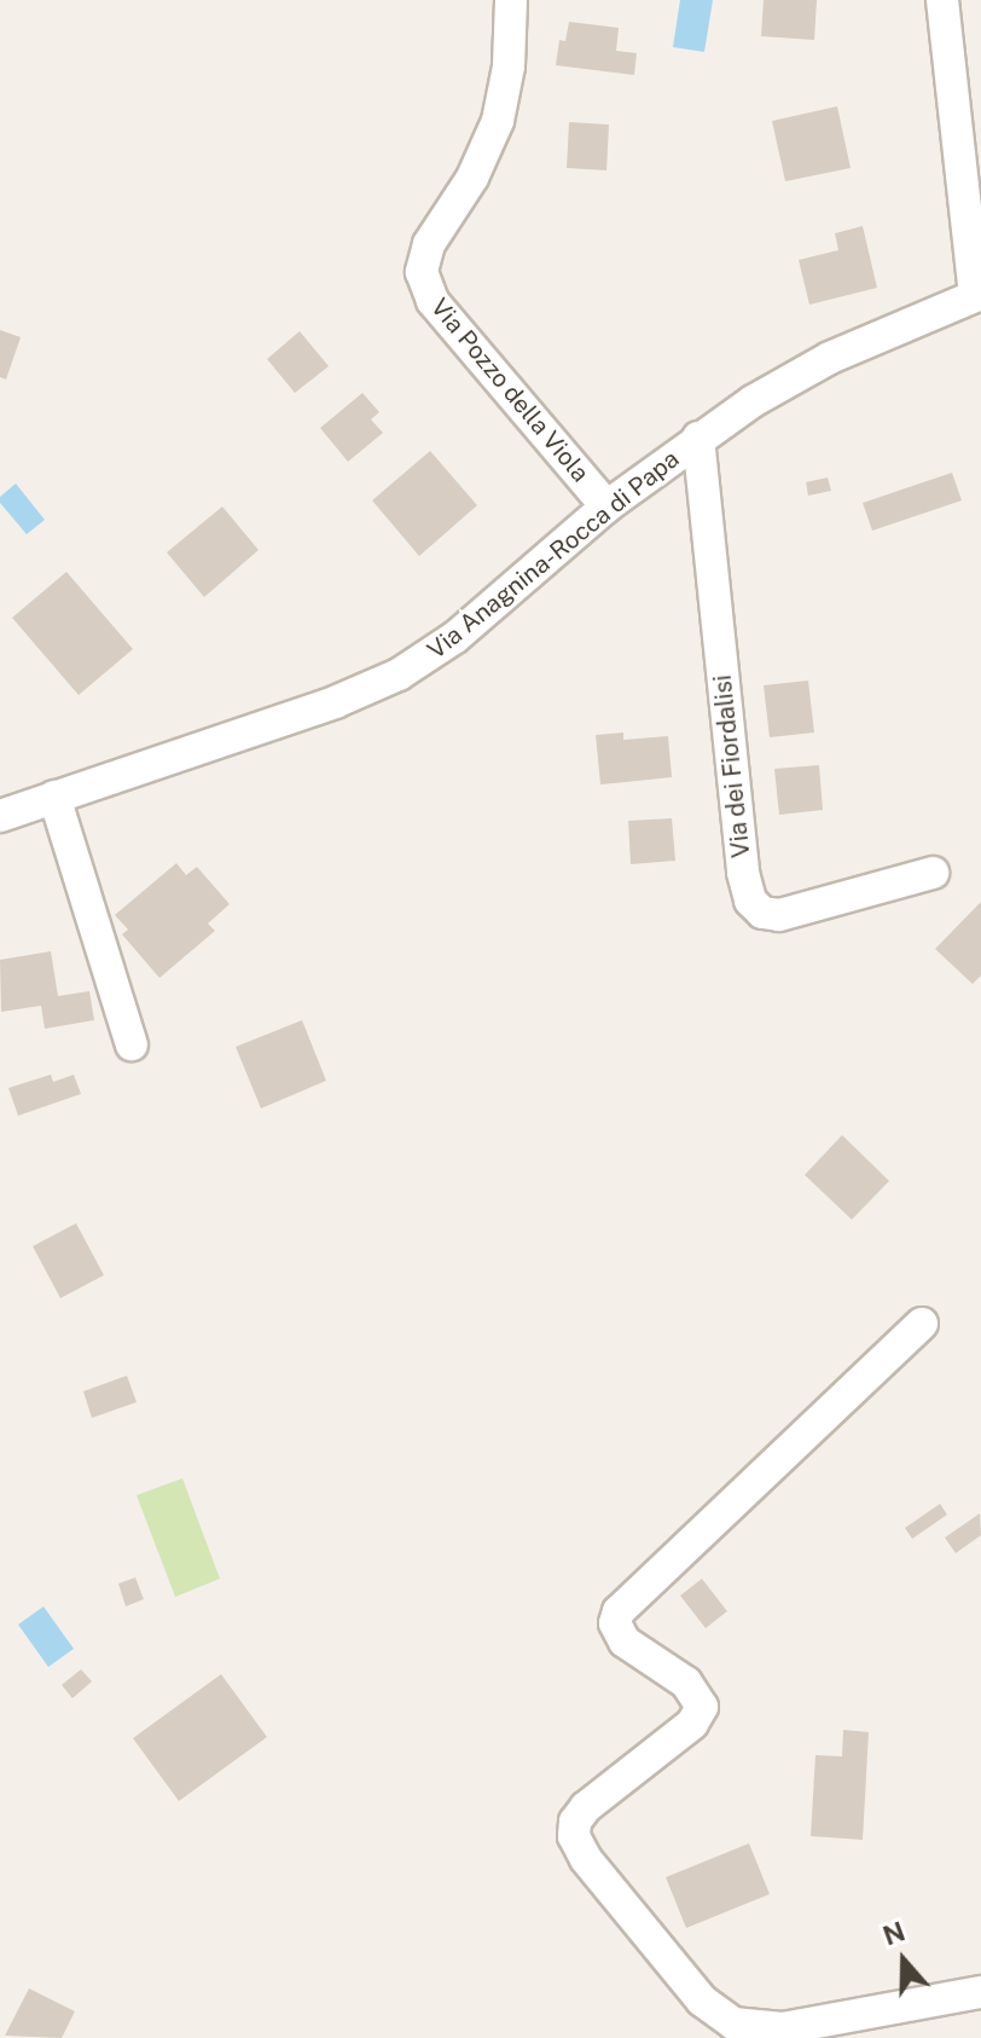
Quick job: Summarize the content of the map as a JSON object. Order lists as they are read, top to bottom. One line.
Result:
{"streets":{"street":["Via Pozzo della Viola","Via Anagnina-Rocca di Papa","Via dei Fiordalisi"]},"crossings":[["Via Pozzo della Viola","Via Anagnina-Rocca di Papa"],["Via Anagnina-Rocca di Papa","Via dei Fiordalisi"]],"north":"top"}
